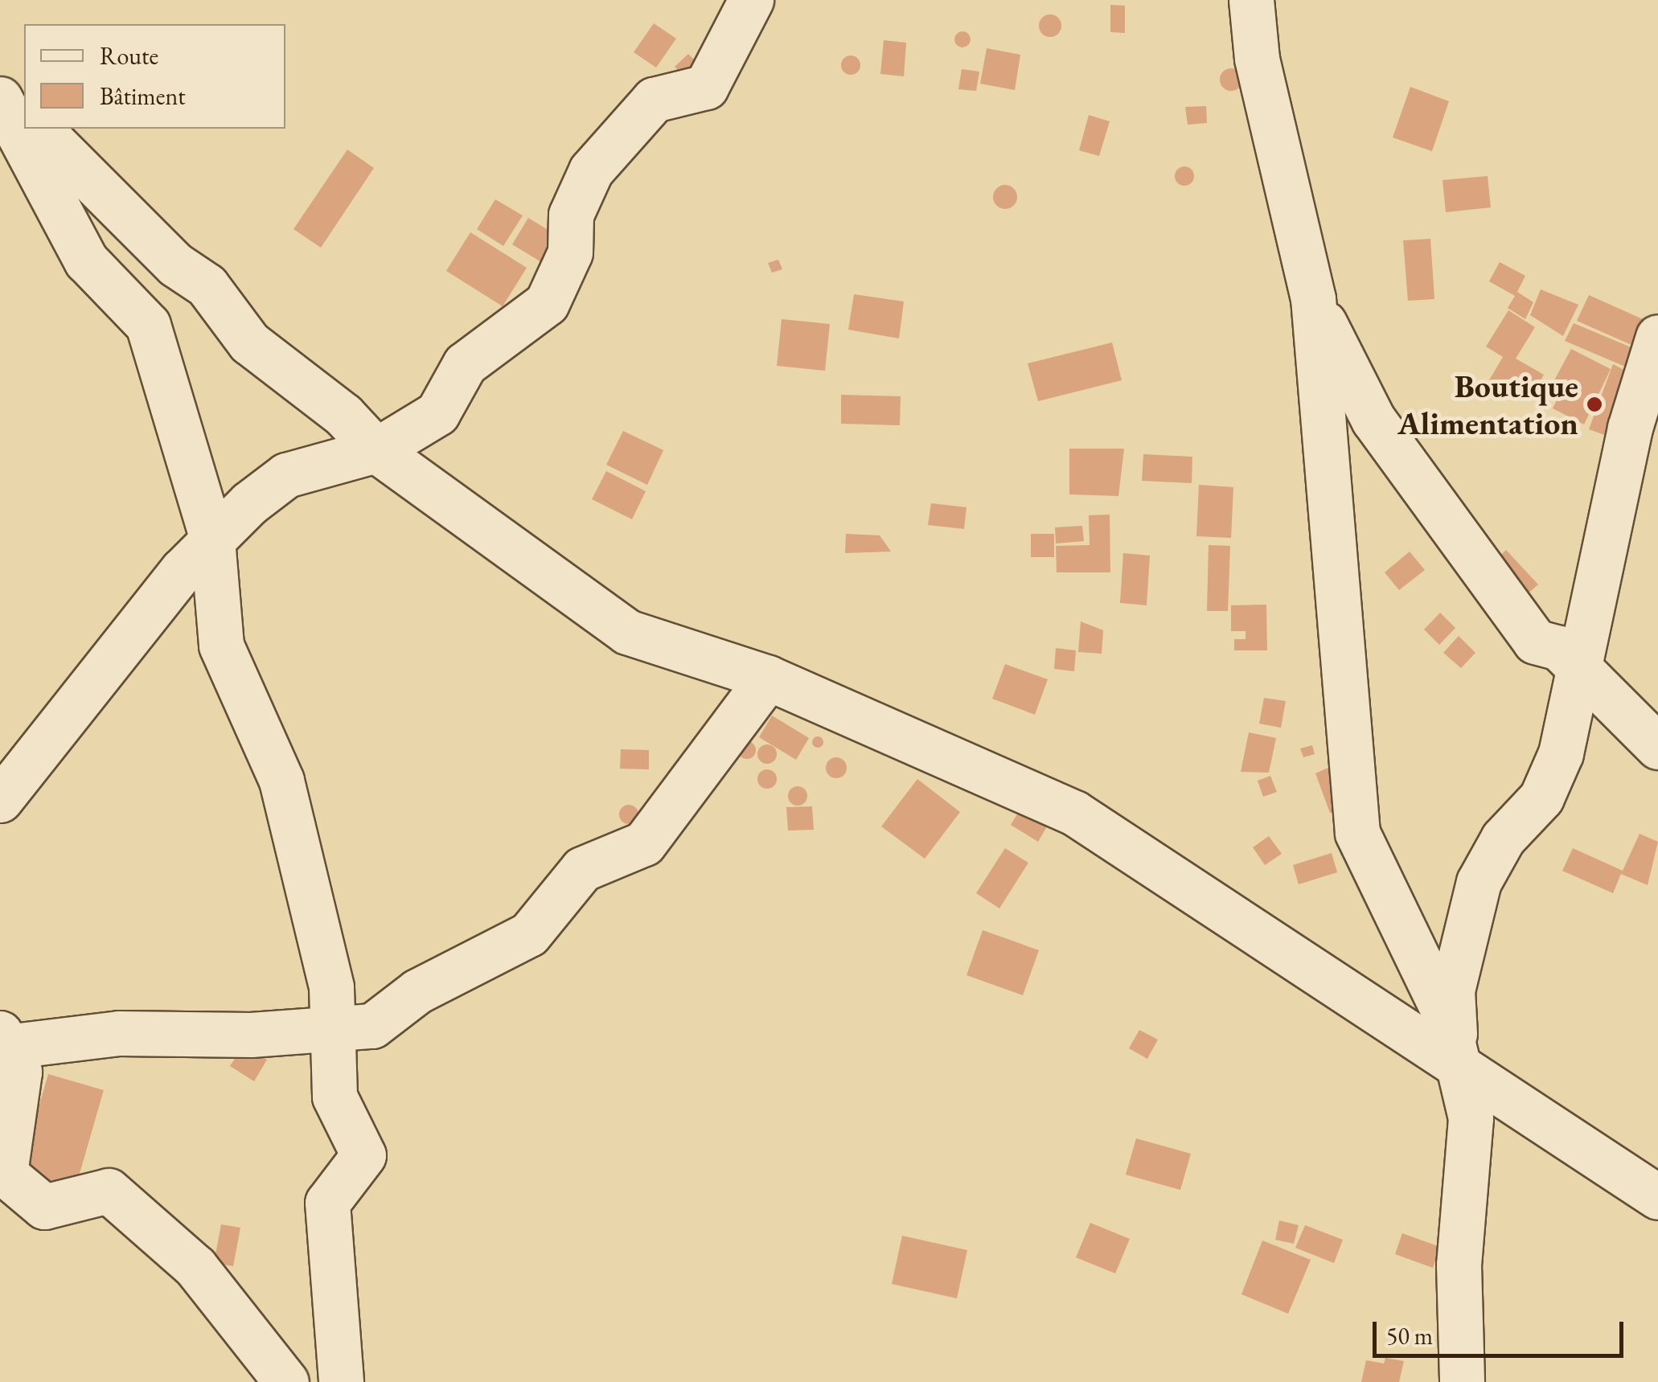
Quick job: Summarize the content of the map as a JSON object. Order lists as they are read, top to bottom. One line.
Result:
{"places":["Boutique Alimentation"],"legend":["Route","Bâtiment"],"scale_bar":"50 m"}
